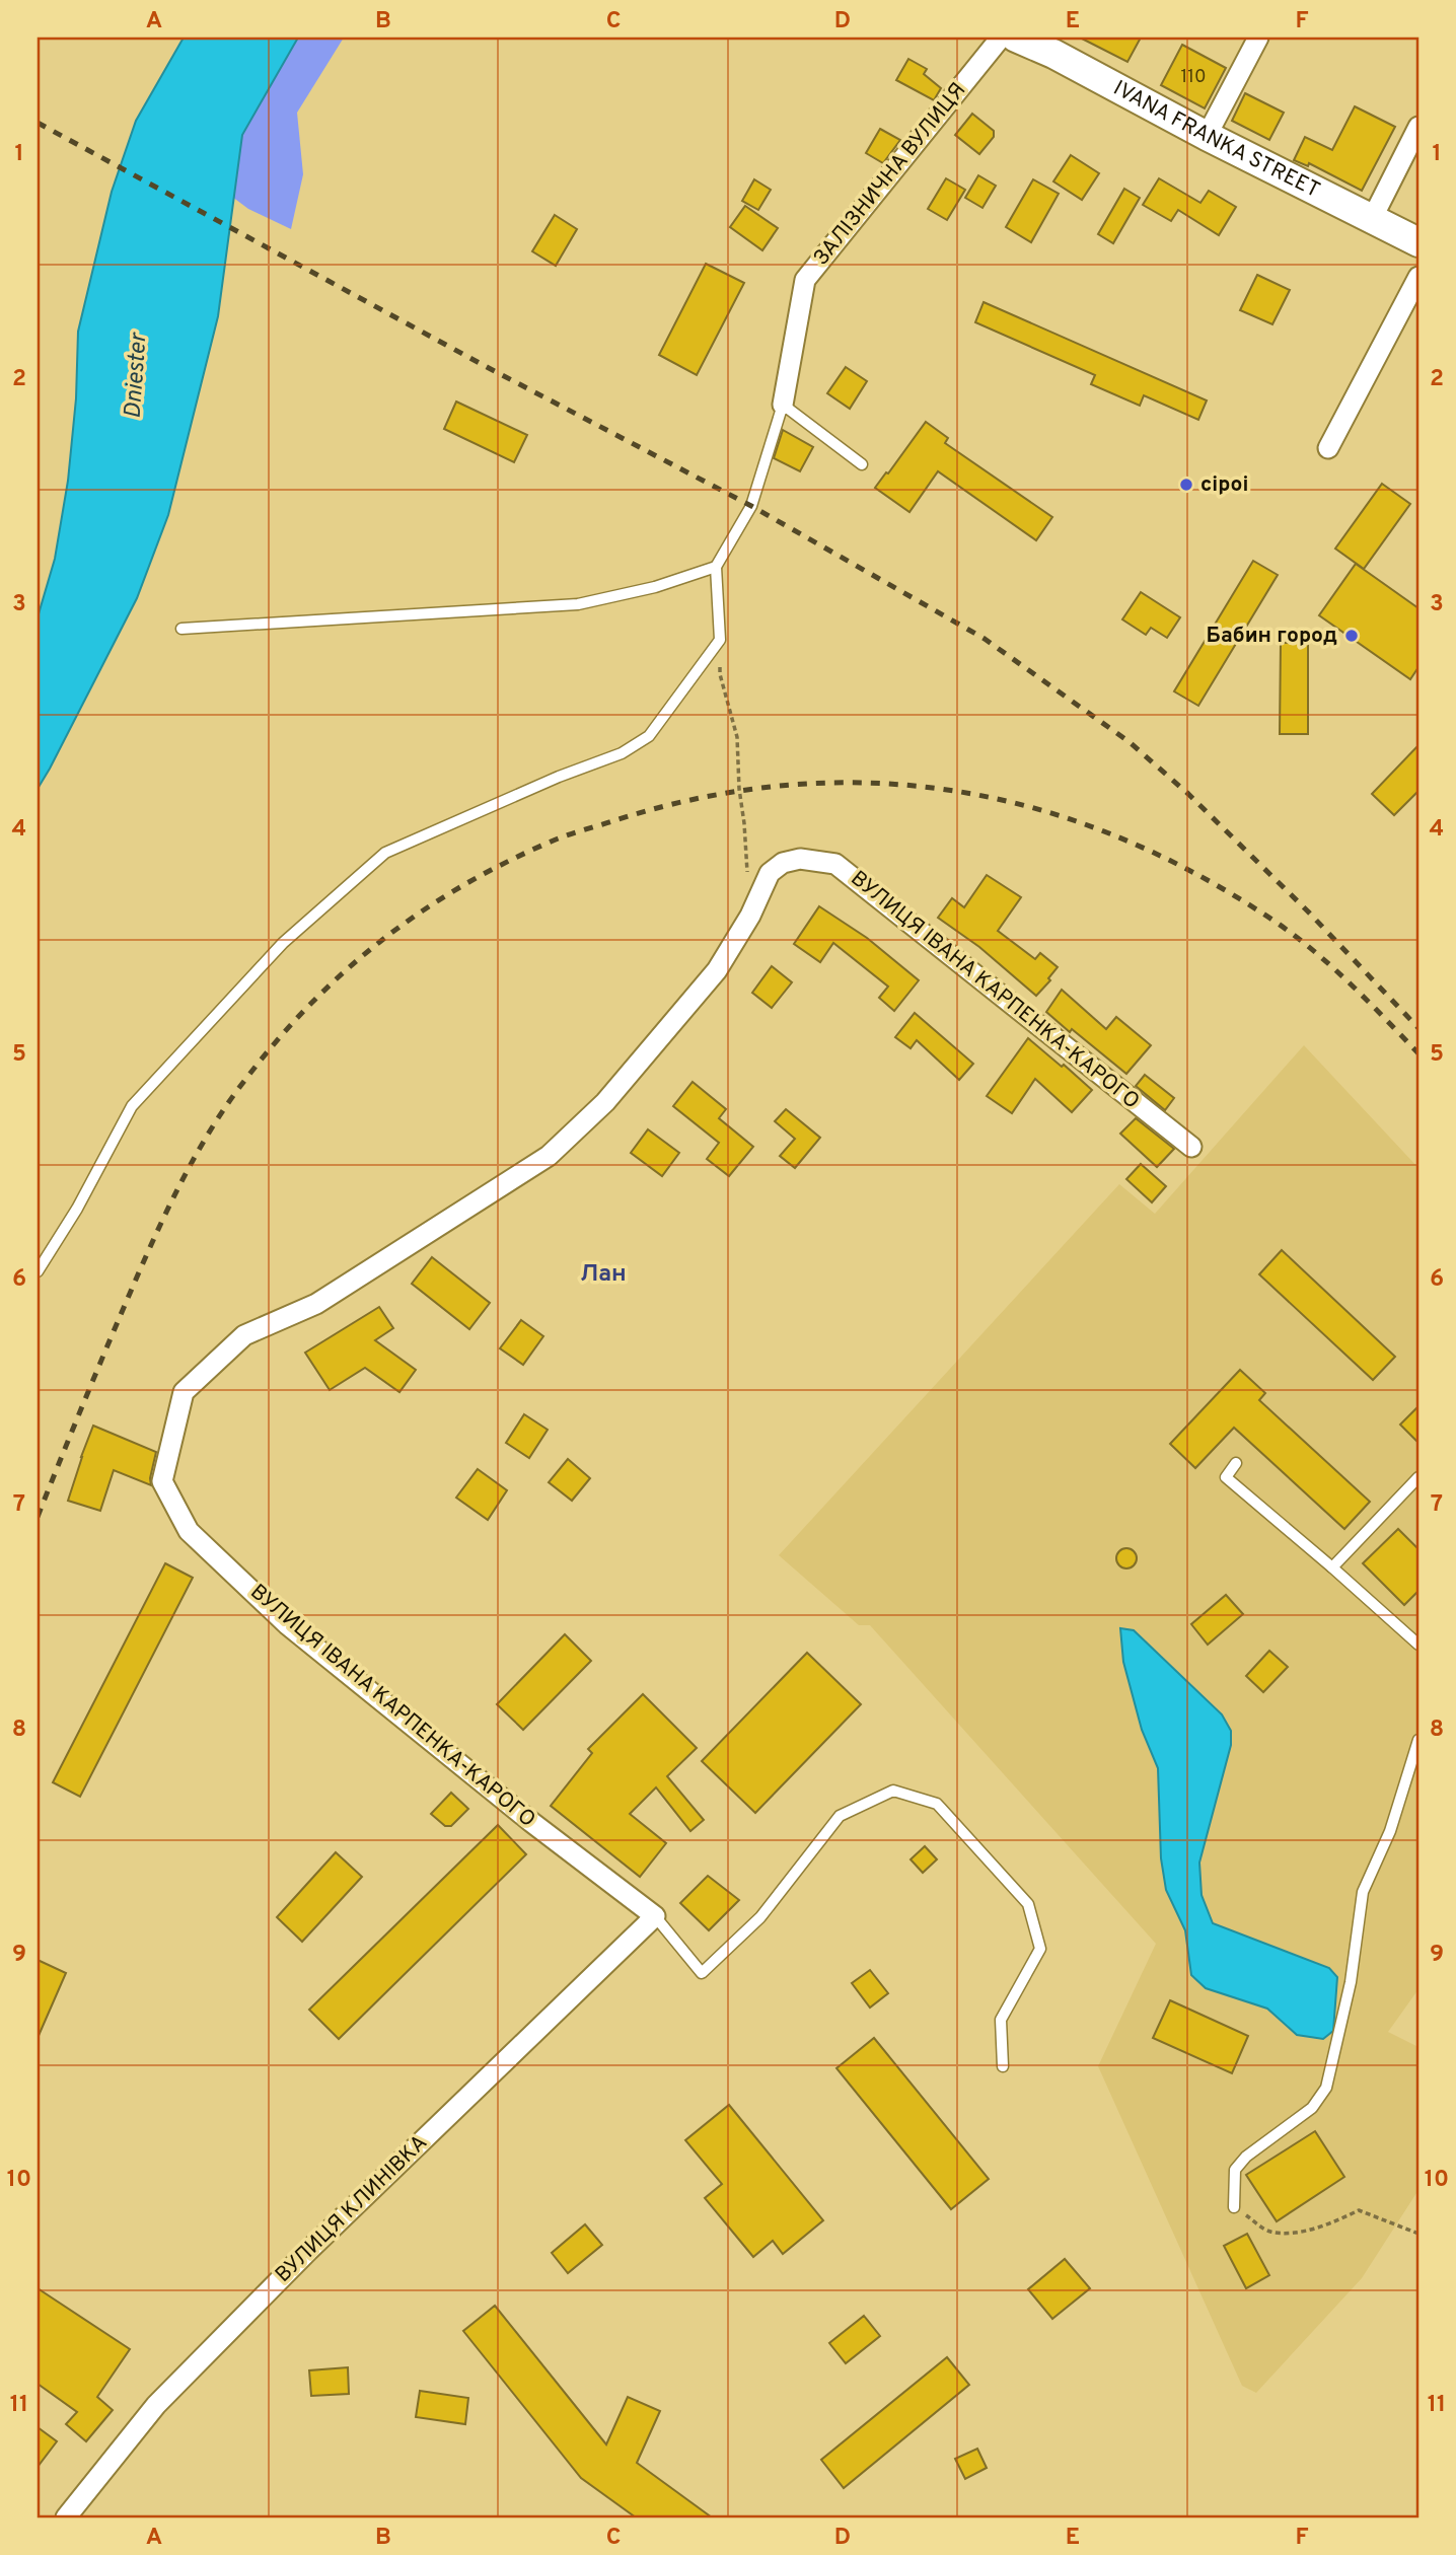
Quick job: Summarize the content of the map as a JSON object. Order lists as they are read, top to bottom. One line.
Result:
{"streets":{"main road":["IVANA FRANKA STREET"],"street":["ЗАЛІЗНИЧНА ВУЛИЦЯ","ВУЛИЦЯ ІВАНА КАРПЕНКА-КАРОГО","ВУЛИЦЯ КЛИНІВКА"]},"crossings":[["ВУЛИЦЯ ІВАНА КАРПЕНКА-КАРОГО","ВУЛИЦЯ КЛИНІВКА"]],"districts":["Лан"],"water":["Dniester"],"places":["сіроі","Бабин город"],"house_numbers":["110"],"grid":{"columns":["A","B","C","D","E","F"],"rows":["1","2","3","4","5","6","7","8","9","10","11"]}}
